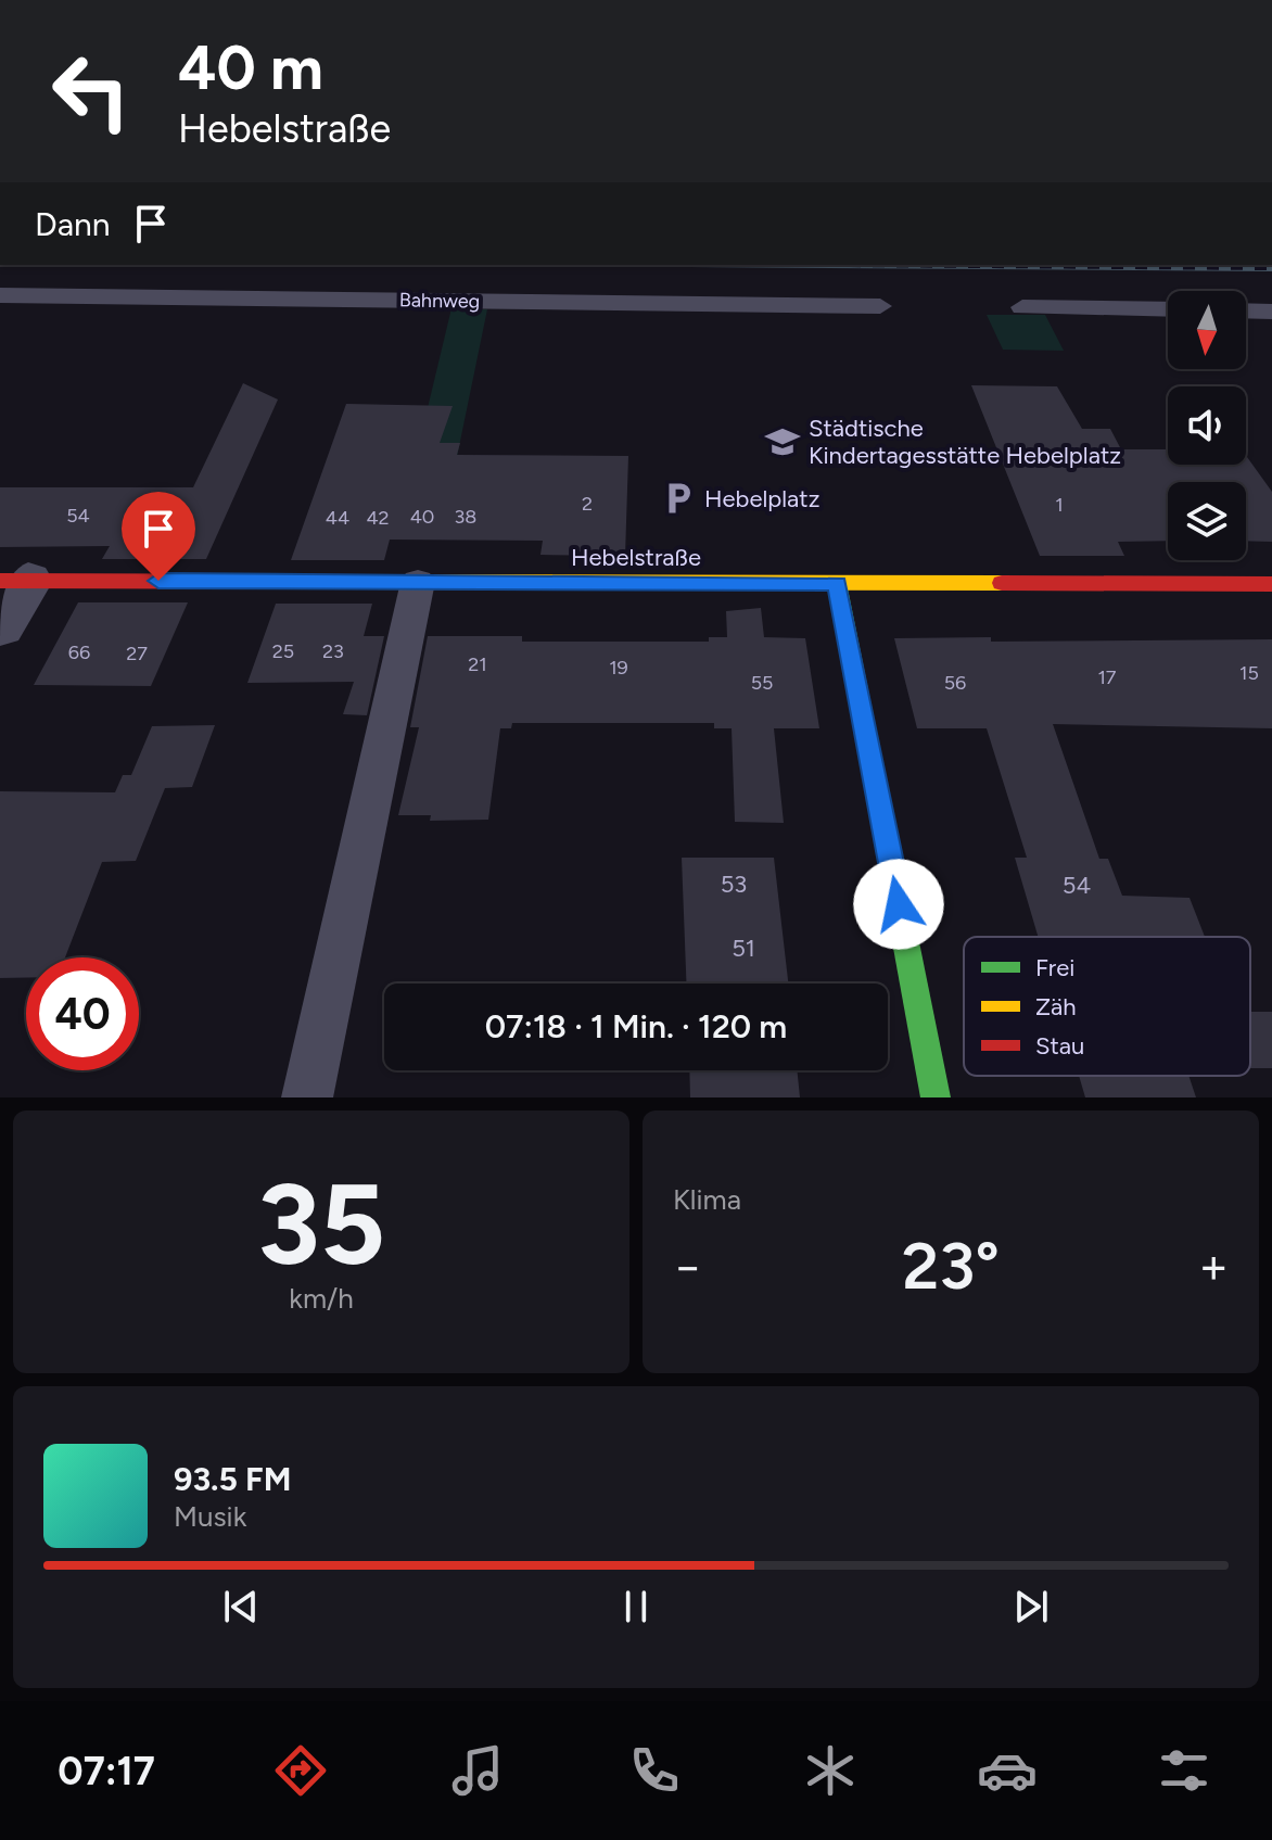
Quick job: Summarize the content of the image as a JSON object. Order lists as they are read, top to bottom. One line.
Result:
{"streets":{"street":["Hebelstraße"],"lane":["Bahnweg"]},"places":{"school or university":["Städtische Kindertagesstätte Hebelplatz"],"parking":["Hebelplatz"]},"house_numbers":["2","1","54","40","38","44","42","25","23","66","27","21","19","15","17","55","56","53","54","51"],"legend":["Frei","Zäh","Stau"],"north":"bottom","page":{"turn":["40 m","Hebelstraße"],"then":"Dann","limit":"40","trip":"07:18 · 1 Min. · 120 m","tile":[["35","km/h"],"Klima"],"heat":["−","23°","+"],"song":["93.5 FM","Musik"],"tabs":"07:17"}}
